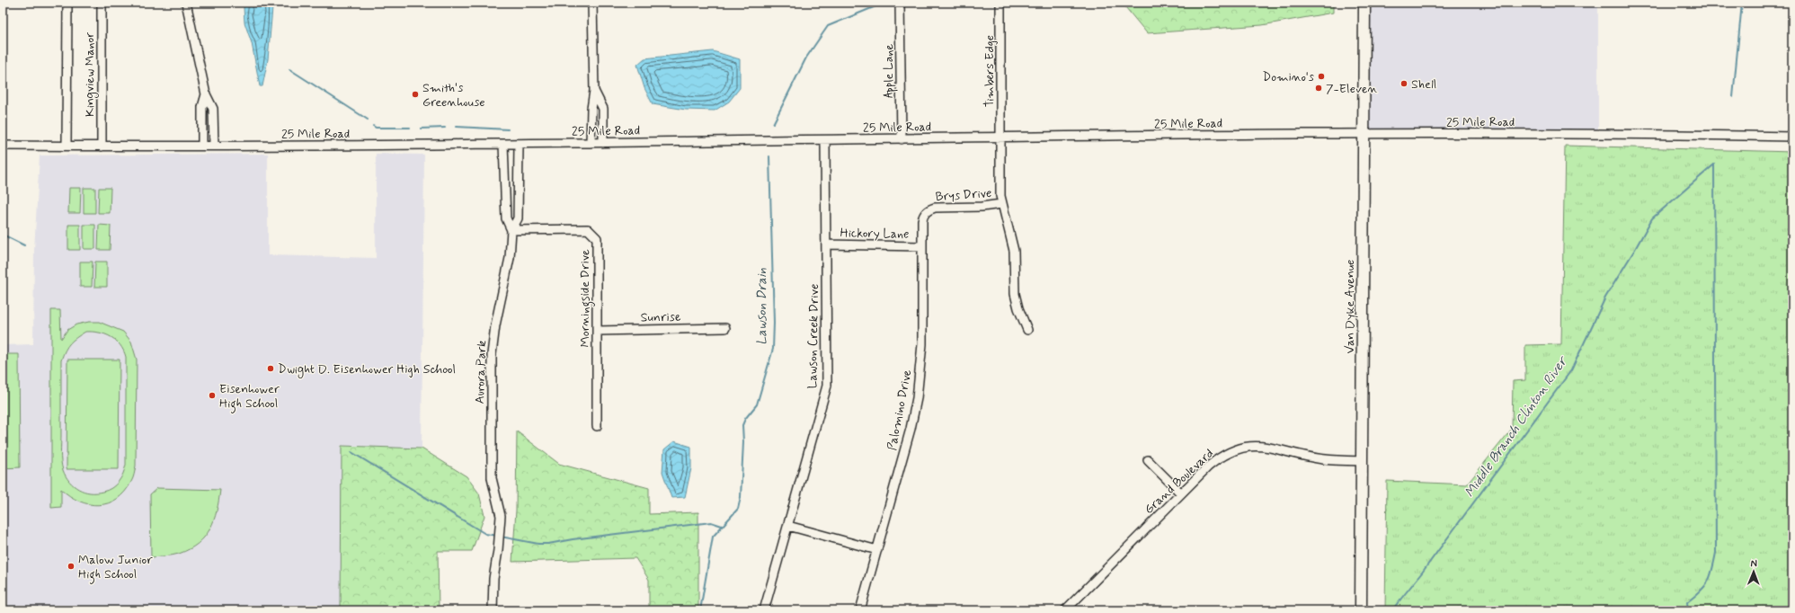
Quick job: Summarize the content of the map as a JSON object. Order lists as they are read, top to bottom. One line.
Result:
{"streets":{"main road":["Van Dyke Avenue"],"street":["Apple Lane","Timbers Edge","Kingview Manor","25 Mile Road","Brys Drive","Hickory Lane","Morningside Drive","Sunrise","Lawson Creek Drive","Aurora Park","Palomino Drive","Grand Boulevard"]},"crossings":[["Apple Lane","25 Mile Road"],["Timbers Edge","25 Mile Road"],["Timbers Edge","Brys Drive"],["Kingview Manor","25 Mile Road"],["25 Mile Road","Van Dyke Avenue"],["25 Mile Road","Lawson Creek Drive"],["25 Mile Road","Aurora Park"],["Brys Drive","Palomino Drive"],["Hickory Lane","Lawson Creek Drive"],["Hickory Lane","Palomino Drive"],["Morningside Drive","Sunrise"],["Morningside Drive","Aurora Park"],["Van Dyke Avenue","Grand Boulevard"]],"water":["Lawson Drain","Middle Branch Clinton River"],"places":["Domino's","Shell","7-Eleven","Smith's Greenhouse","Dwight D. Eisenhower High School","Eisenhower High School","Malow Junior High School"],"north":"top"}
